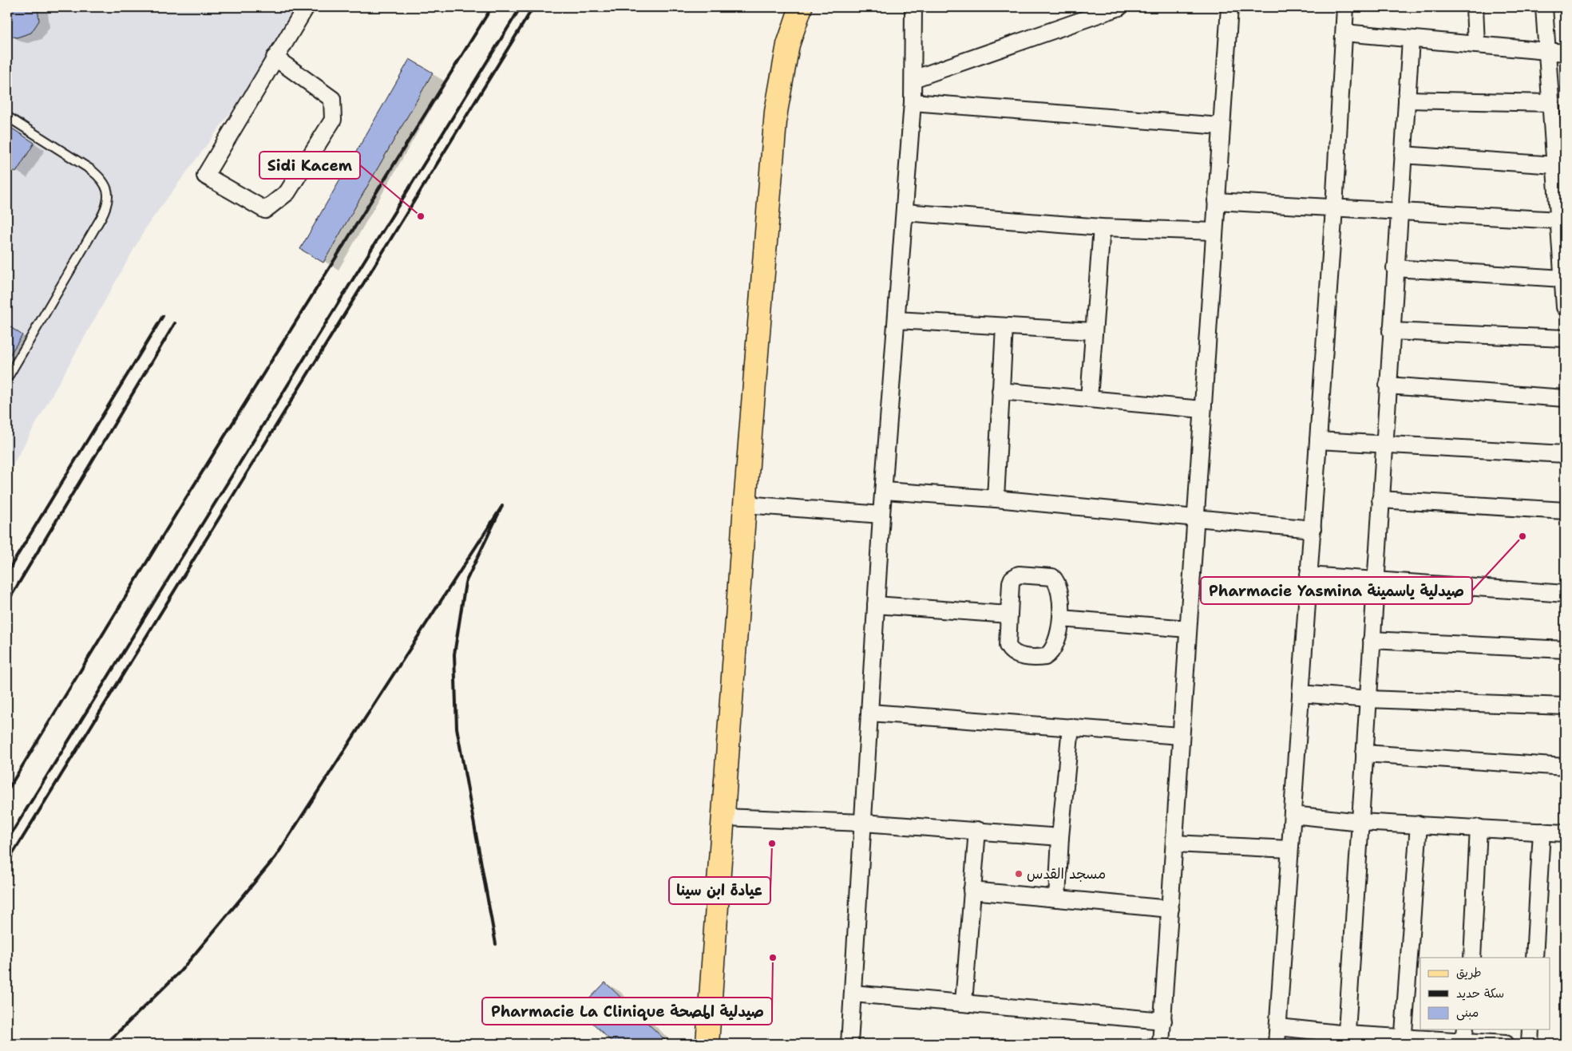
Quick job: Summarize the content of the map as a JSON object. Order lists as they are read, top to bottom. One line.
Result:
{"places":["Sidi Kacem","Pharmacie Yasmina صيدلية ياسمينة","عيادة ابن سينا","مسجد القدس","Pharmacie La Clinique صيدلية المصحة"],"legend":["طريق","سكة حديد","مبنى"]}
